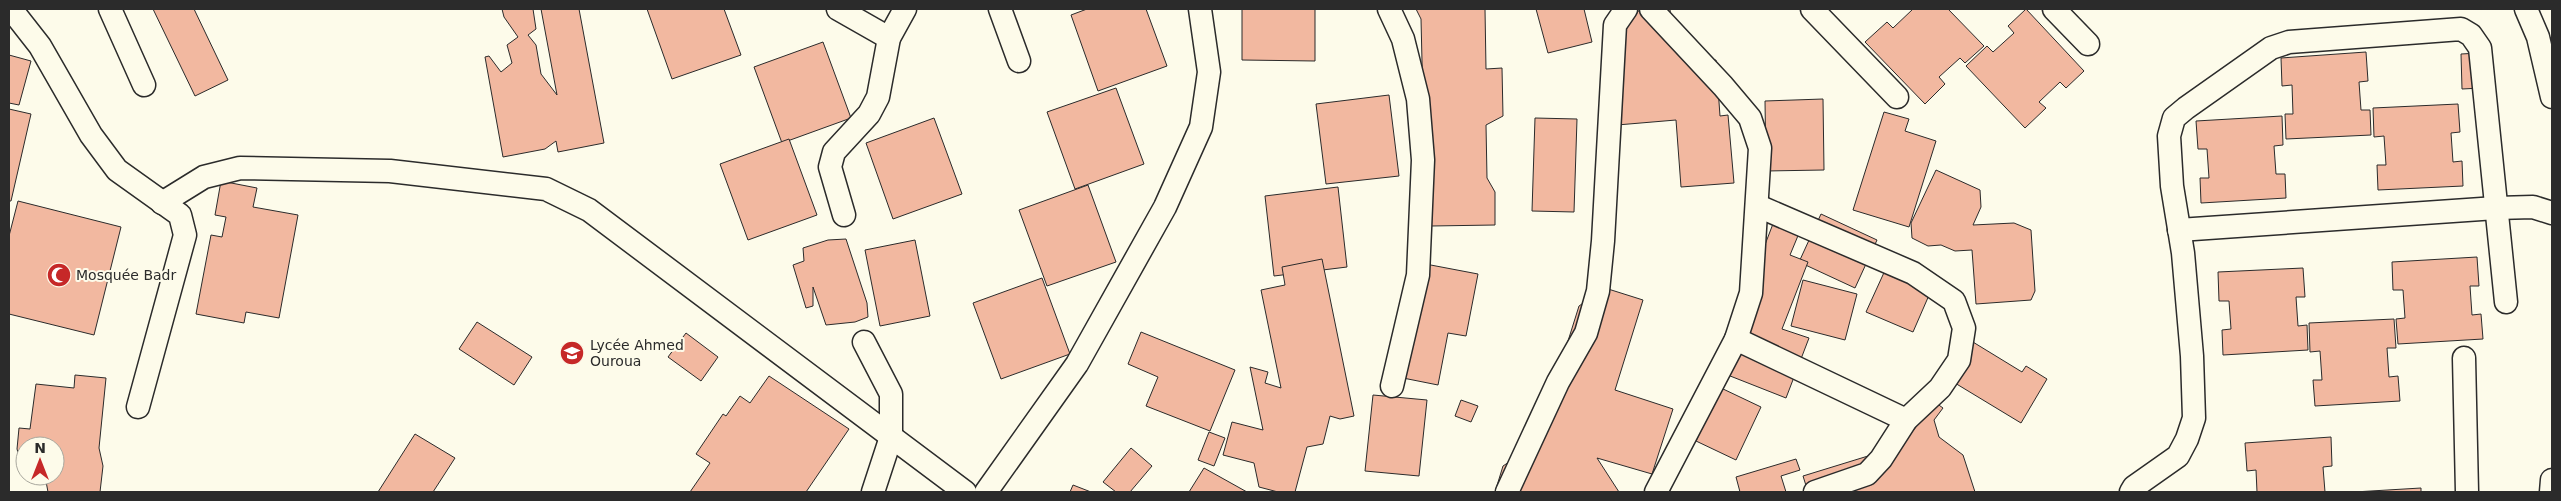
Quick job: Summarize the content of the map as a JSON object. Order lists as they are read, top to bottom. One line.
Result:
{"places":{"mosque":["Mosquée Badr"],"school or university":["Lycée Ahmed Ouroua"]},"north":"top"}
